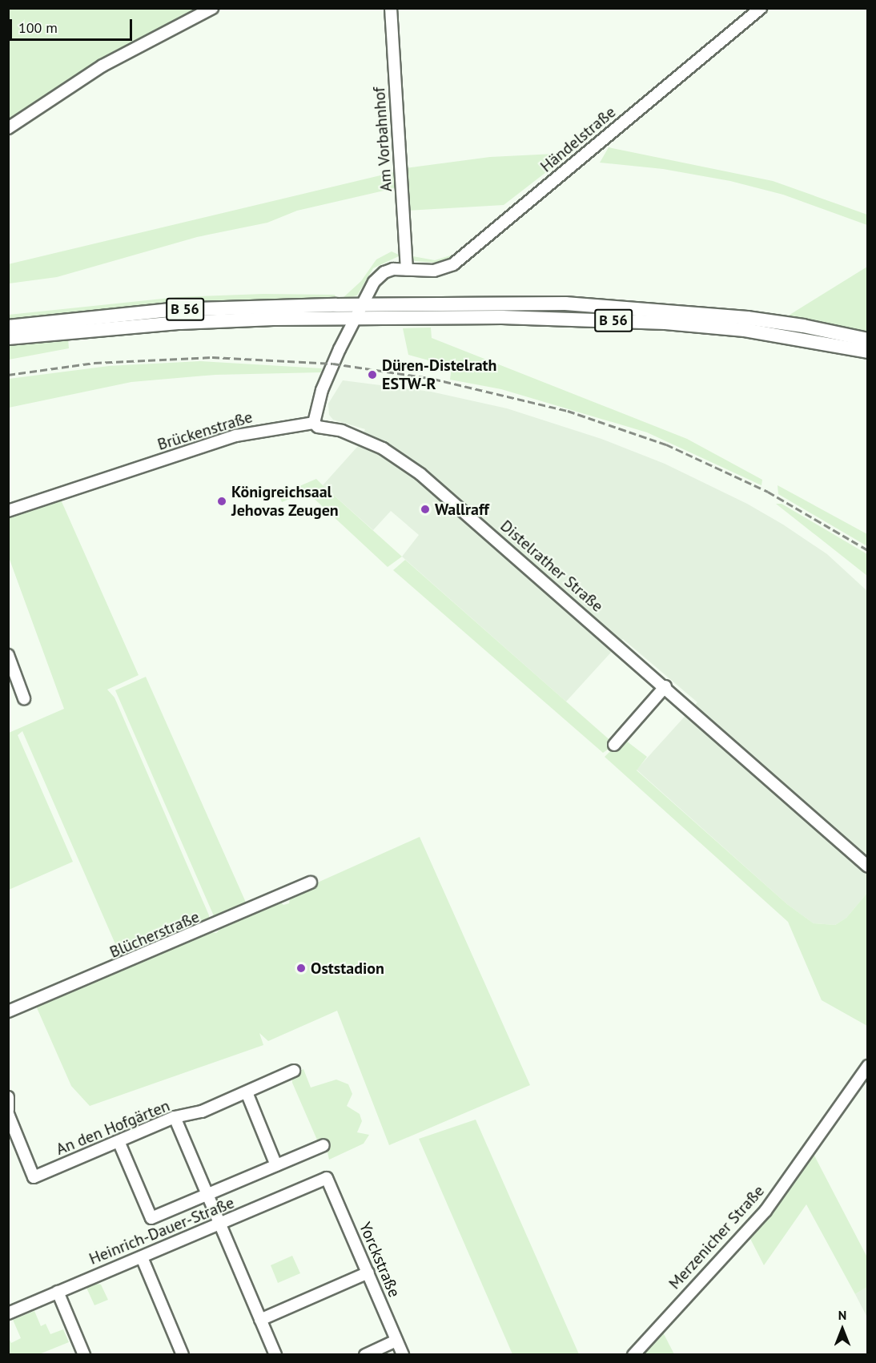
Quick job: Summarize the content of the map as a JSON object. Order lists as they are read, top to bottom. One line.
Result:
{"streets":{"main road":["B 56"],"street":["Am Vorbahnhof","Händelstraße","Brückenstraße","Distelrather Straße","Blücherstraße","An den Hofgärten","Heinrich-Dauer-Straße","Merzenicher Straße","Yorckstraße"]},"crossings":[["Am Vorbahnhof","Händelstraße"],["Brückenstraße","Distelrather Straße"],["Heinrich-Dauer-Straße","Yorckstraße"]],"places":["Düren-Distelrath ESTW-R","Königreichsaal Jehovas Zeugen","Wallraff","Oststadion"],"scale_bar":"100 m","north":"top"}
